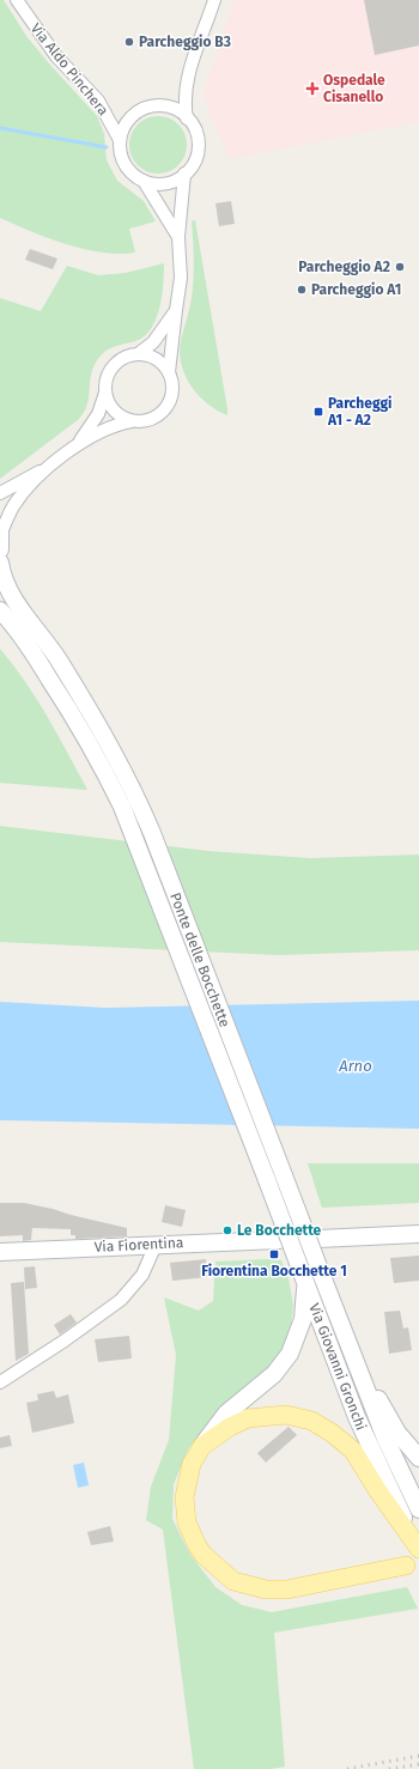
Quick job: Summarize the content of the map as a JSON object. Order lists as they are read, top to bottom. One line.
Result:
{"streets":{"main road":["Ponte delle Bocchette","Via Fiorentina","Via Giovanni Gronchi"],"street":["Via Aldo Pinchera"]},"crossings":[["Ponte delle Bocchette","Via Giovanni Gronchi"]],"water":["Arno"],"places":{"other":["Parcheggio B3","Parcheggio A2","Parcheggio A1","Le Bocchette"],"health":["Ospedale Cisanello"],"transit":["Parcheggi A1 - A2","Fiorentina Bocchette 1"]}}
